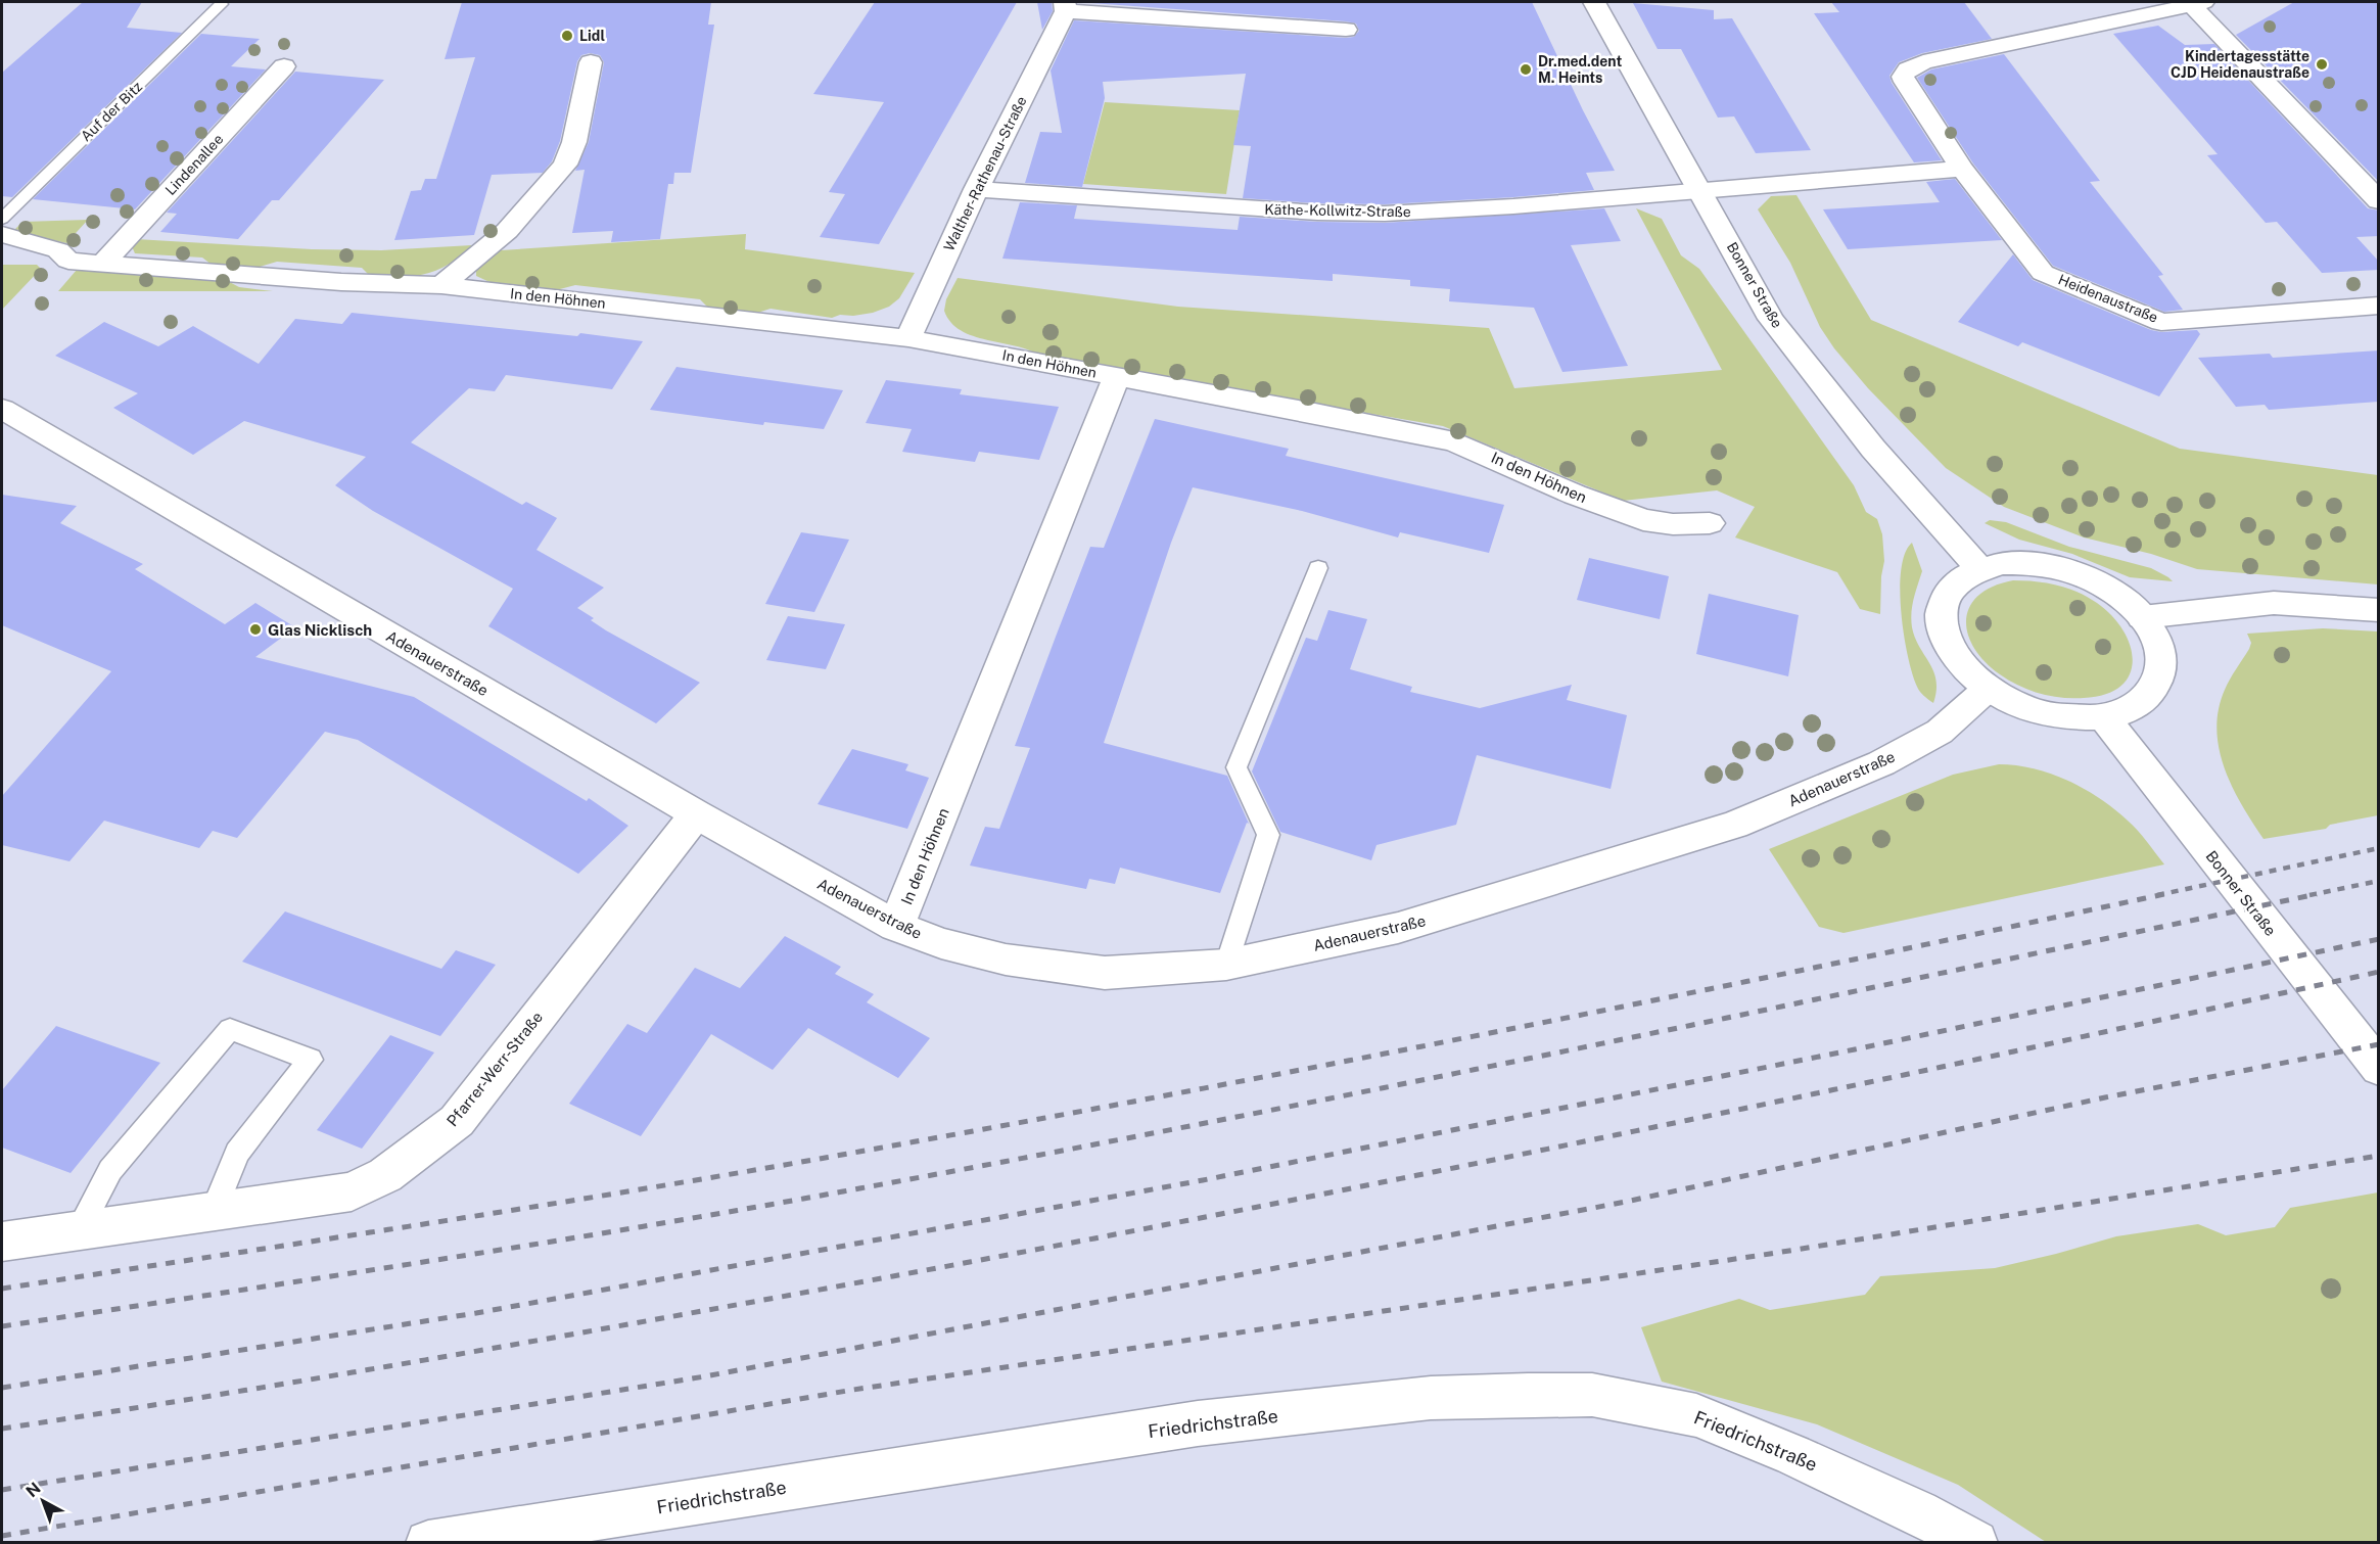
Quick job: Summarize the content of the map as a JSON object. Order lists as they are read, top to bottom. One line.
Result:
{"streets":{"street":["Lindenallee","Walther-Rathenau-Straße","Käthe-Kollwitz-Straße","Bonner Straße","In den Höhnen","Heidenaustraße","Adenauerstraße","Pfarrer-Werr-Straße","Friedrichstraße"],"lane":["Auf der Bitz"]},"crossings":[["Lindenallee","In den Höhnen"],["Walther-Rathenau-Straße","Käthe-Kollwitz-Straße"],["Walther-Rathenau-Straße","In den Höhnen"],["Käthe-Kollwitz-Straße","Bonner Straße"],["Bonner Straße","Adenauerstraße"],["In den Höhnen","Adenauerstraße"],["Adenauerstraße","Pfarrer-Werr-Straße"]],"places":["Lidl","Kindertagesstätte CJD Heidenaustraße","Dr.med.dent M. Heints","Glas Nicklisch"],"north":"top left"}
